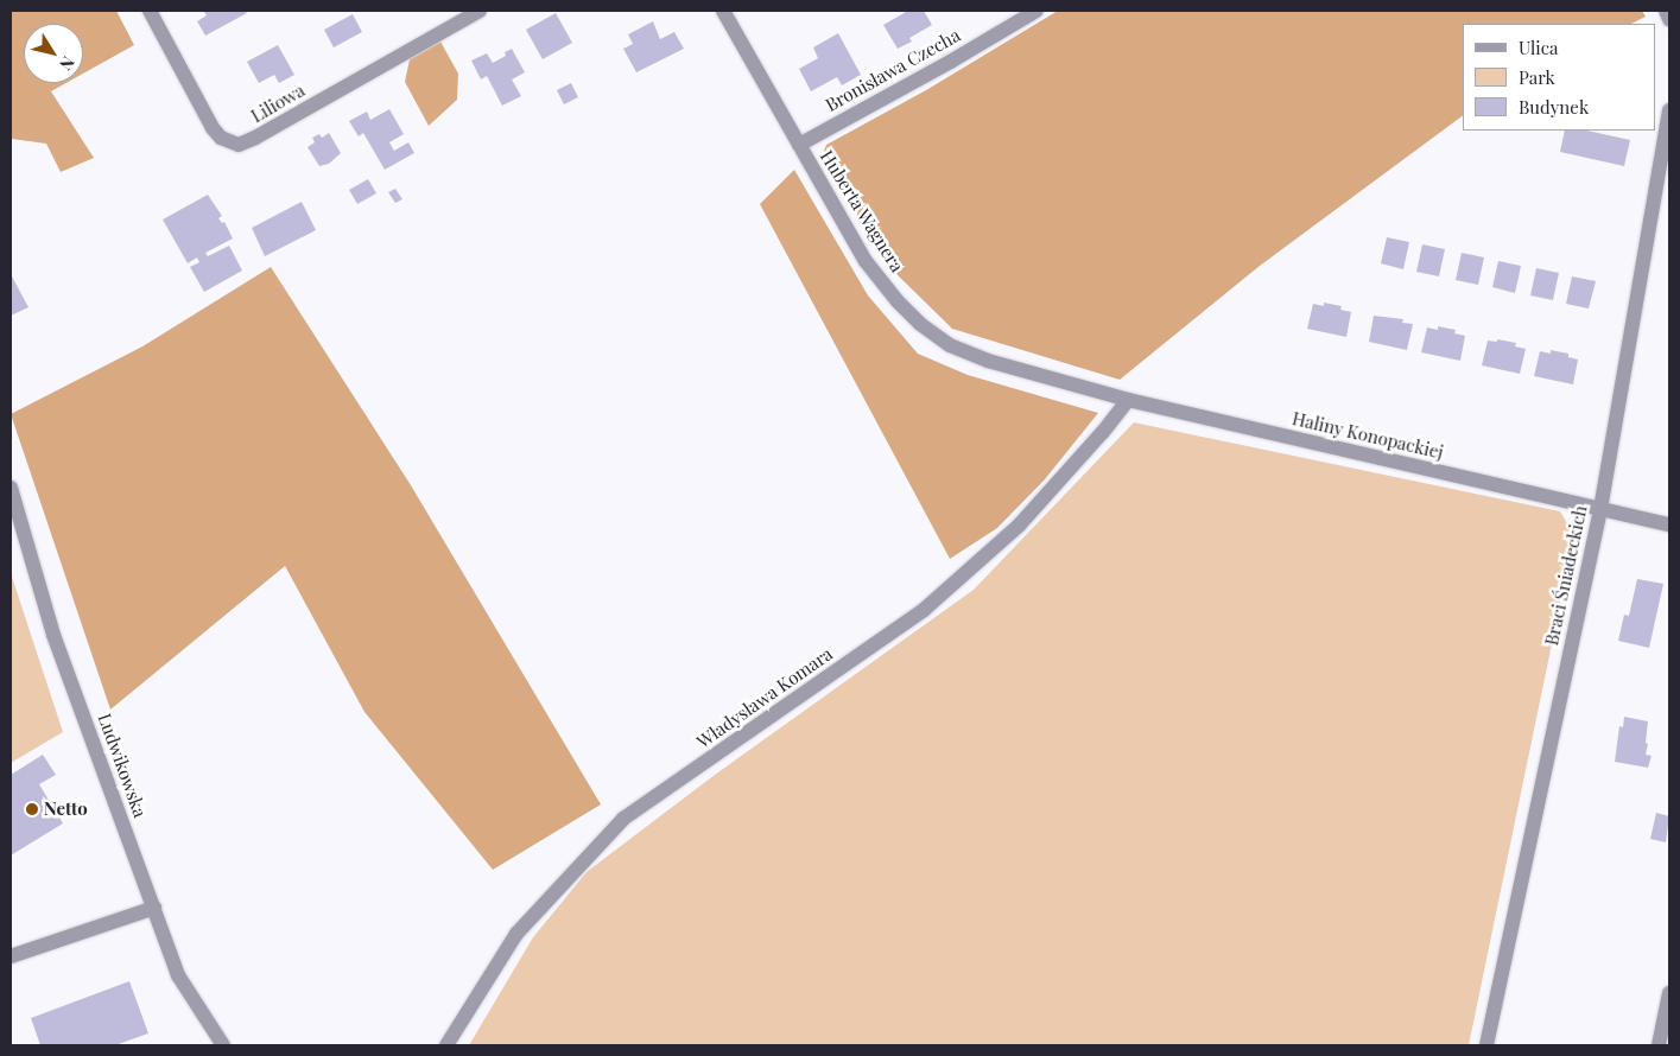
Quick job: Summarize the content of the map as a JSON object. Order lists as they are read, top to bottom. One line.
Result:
{"streets":{"street":["Bronisława Czecha","Liliowa","Huberta Wagnera","Haliny Konopackiej","Braci Śniadeckich","Władysława Komara","Ludwikowska"]},"crossings":[["Bronisława Czecha","Huberta Wagnera"],["Huberta Wagnera","Haliny Konopackiej"],["Huberta Wagnera","Władysława Komara"],["Haliny Konopackiej","Braci Śniadeckich"],["Haliny Konopackiej","Władysława Komara"]],"places":["Netto"],"legend":["Ulica","Park","Budynek"],"north":"bottom right"}
